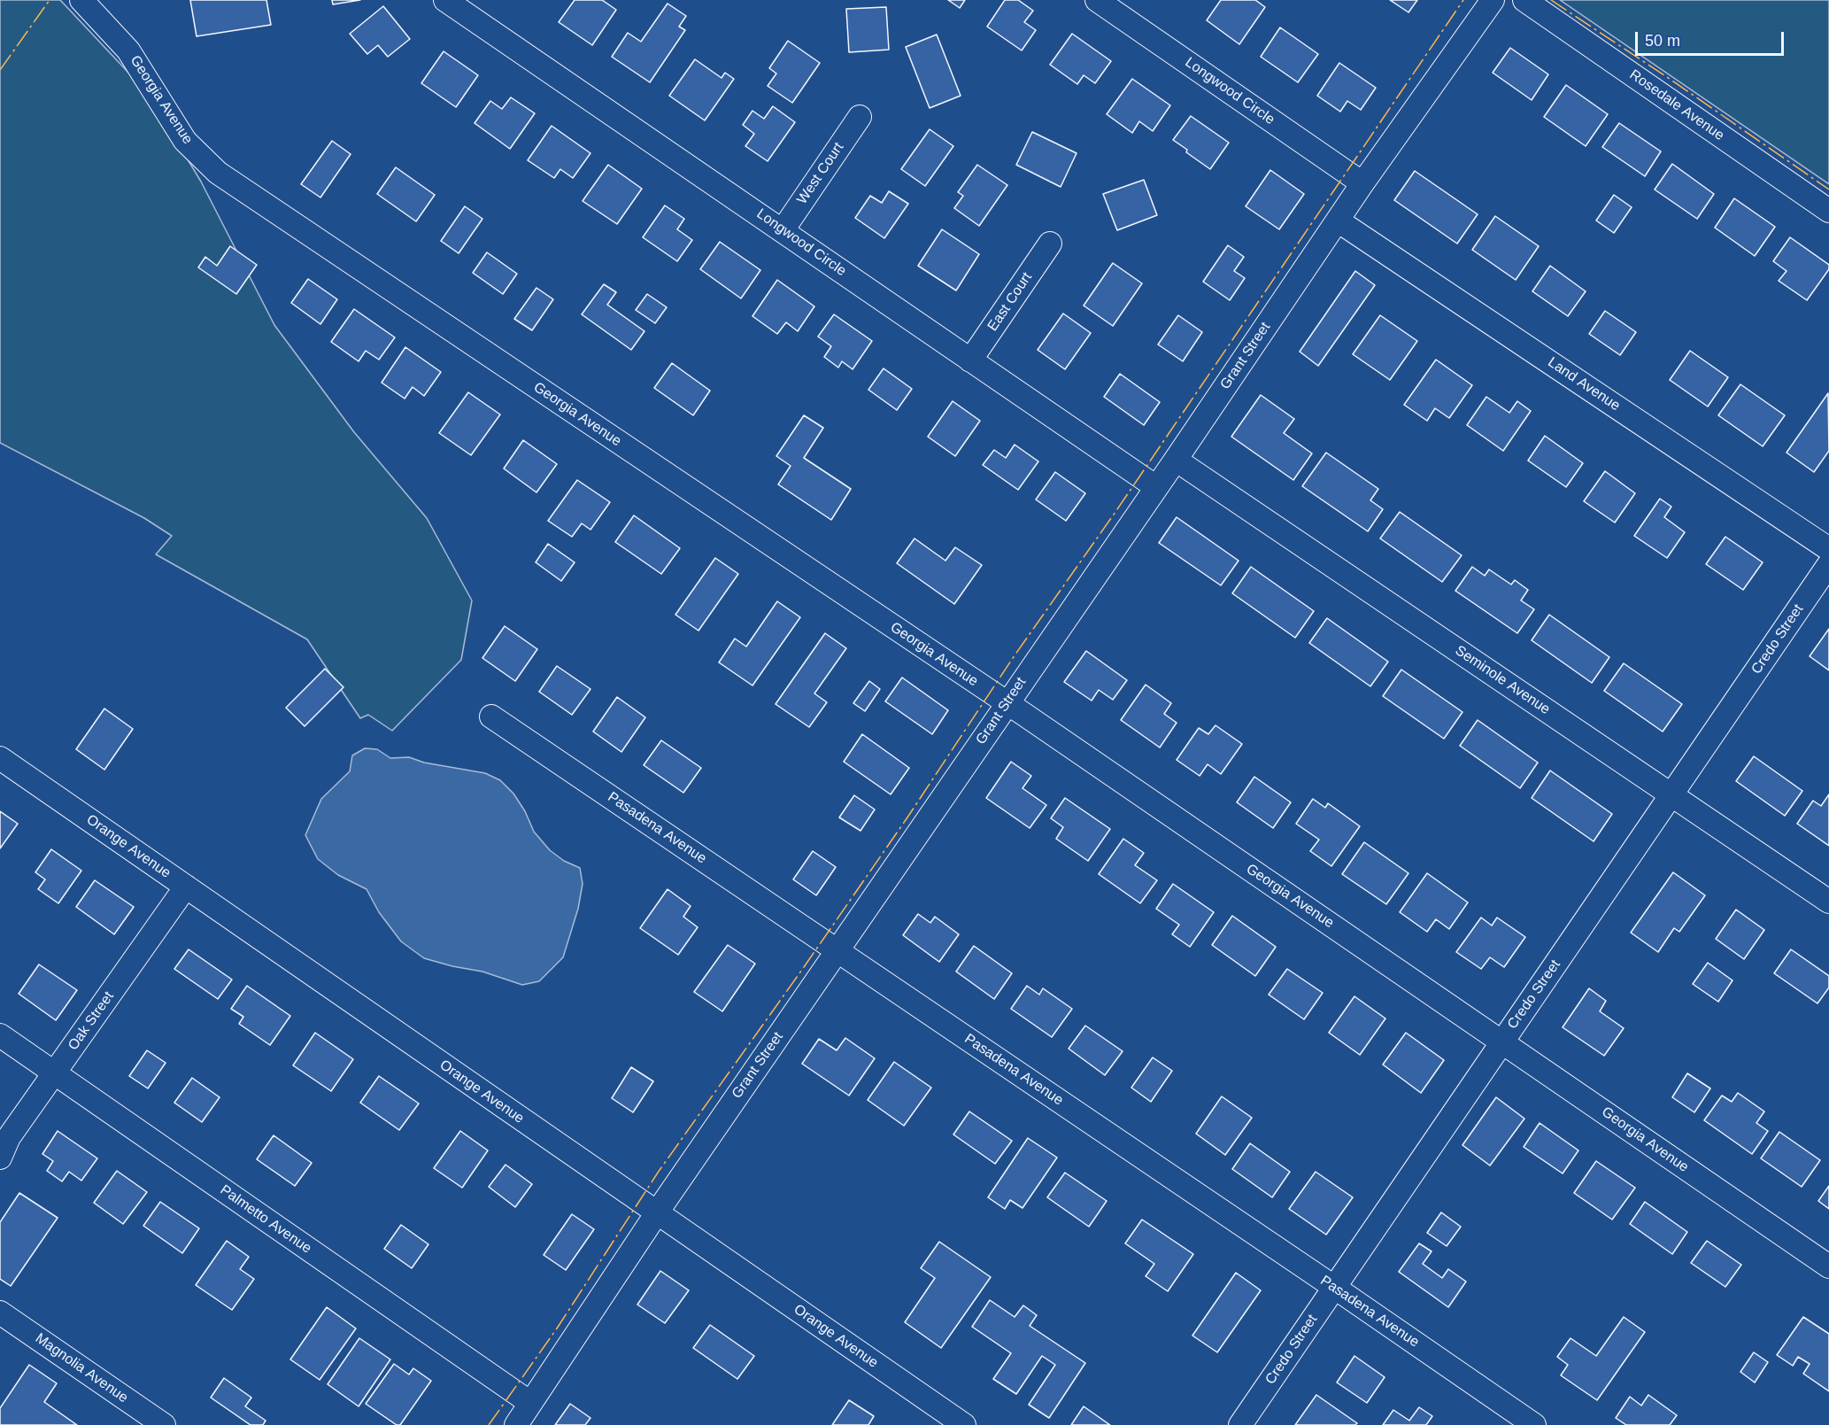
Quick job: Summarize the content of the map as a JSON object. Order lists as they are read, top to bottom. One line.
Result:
{"streets":{"street":["Longwood Circle","Georgia Avenue","Rosedale Avenue","West Court","East Court","Grant Street","Land Avenue","Credo Street","Seminole Avenue","Pasadena Avenue","Orange Avenue","Oak Street","Palmetto Avenue","Magnolia Avenue"]},"crossings":[["Longwood Circle","West Court"],["Longwood Circle","East Court"],["Longwood Circle","Grant Street"],["Georgia Avenue","Grant Street"],["Georgia Avenue","Credo Street"],["Grant Street","Land Avenue"],["Grant Street","Seminole Avenue"],["Grant Street","Pasadena Avenue"],["Grant Street","Orange Avenue"],["Grant Street","Palmetto Avenue"],["Credo Street","Seminole Avenue"],["Credo Street","Pasadena Avenue"],["Orange Avenue","Oak Street"],["Oak Street","Palmetto Avenue"]],"scale_bar":"50 m"}
